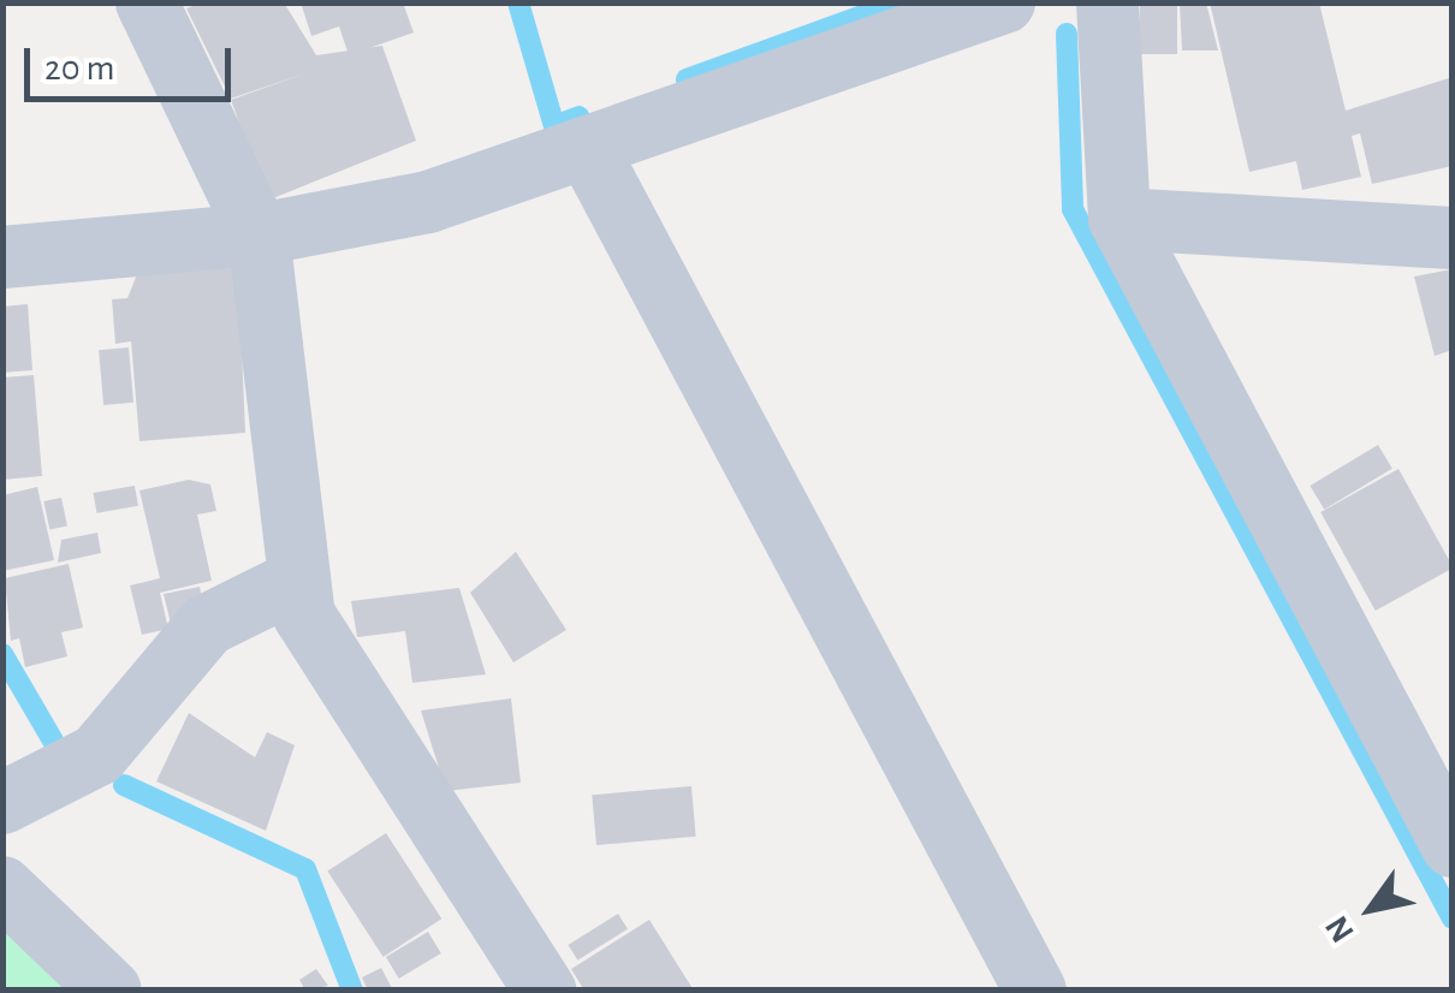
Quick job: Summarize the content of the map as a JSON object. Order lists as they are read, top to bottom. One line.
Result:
{"scale_bar":"20 m","north":"bottom left"}
